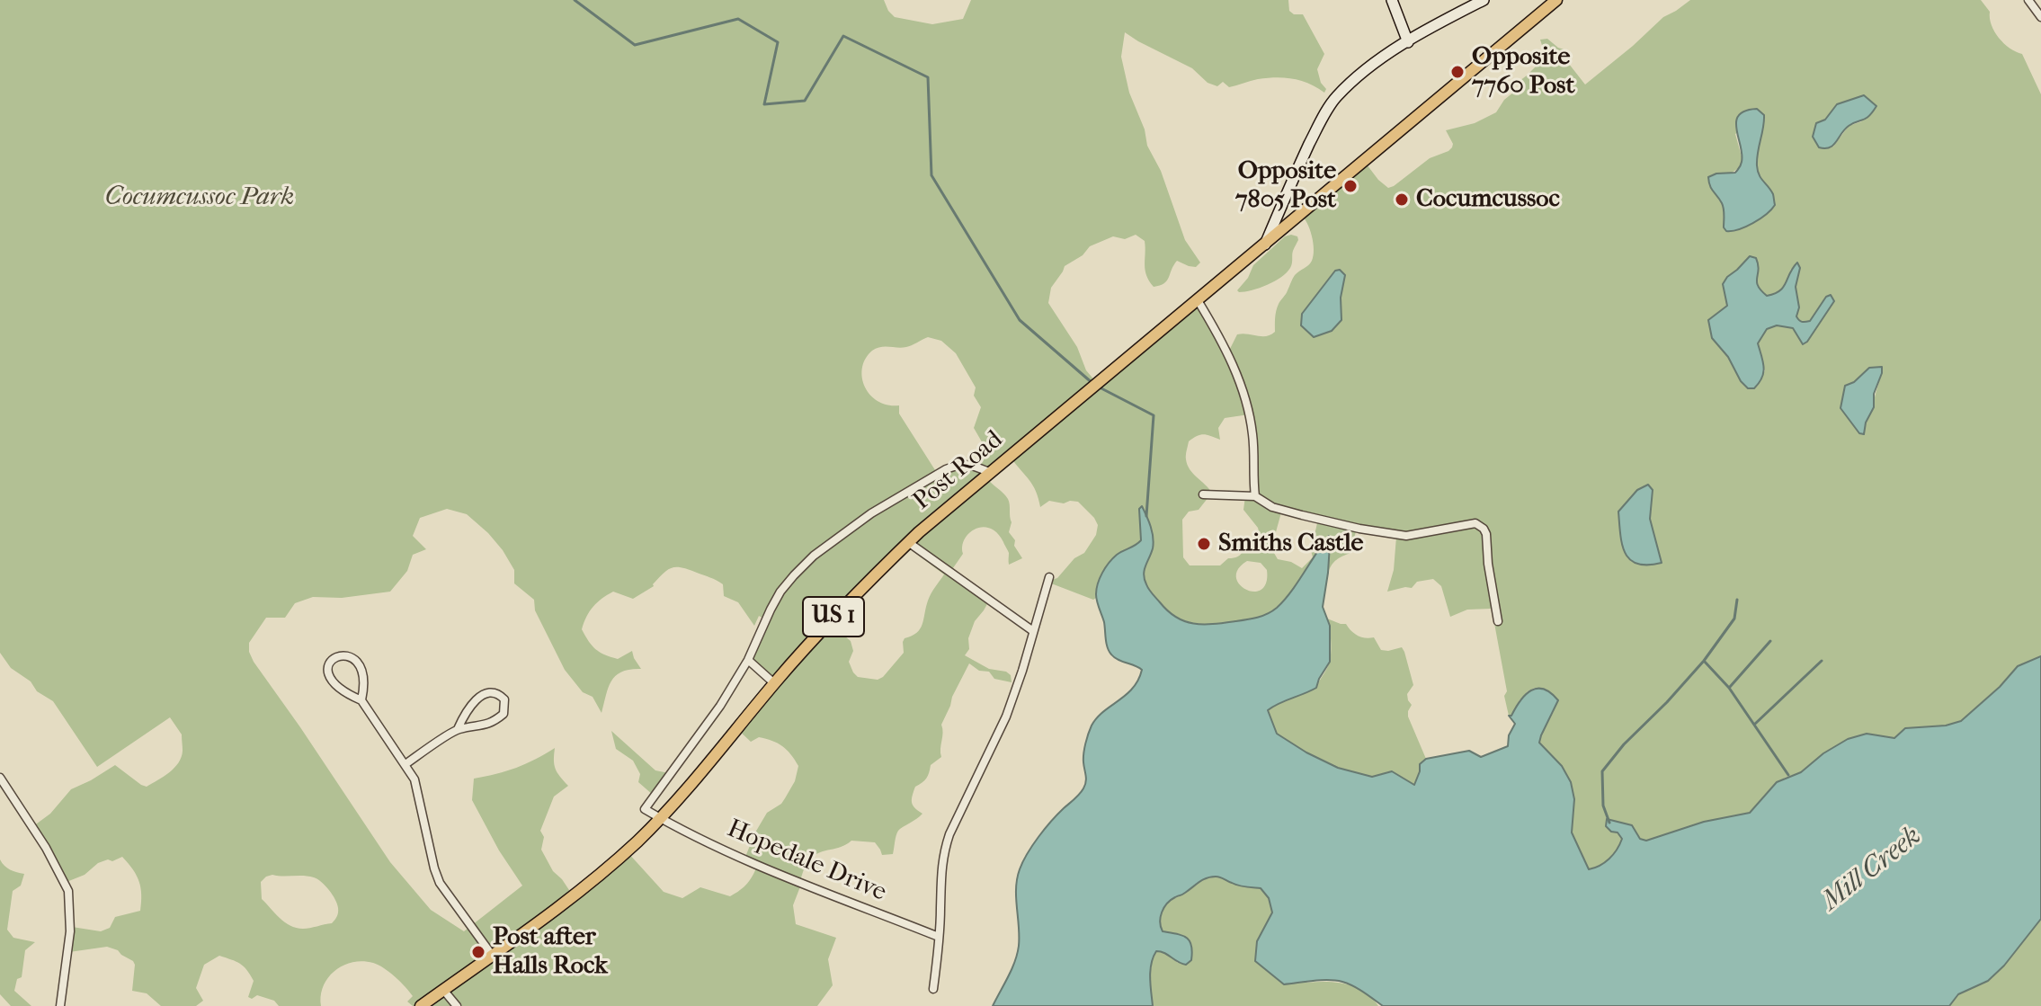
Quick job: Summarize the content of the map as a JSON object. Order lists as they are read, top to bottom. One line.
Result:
{"streets":{"main road":["Post Road","US 1"],"street":["Hopedale Drive"]},"crossings":[["Post Road","Hopedale Drive"]],"water":["Mill Creek"],"parks":["Cocumcussoc Park"],"places":["Opposite 7760 Post","Opposite 7805 Post","Cocumcussoc","Smiths Castle","Post after Halls Rock"]}
